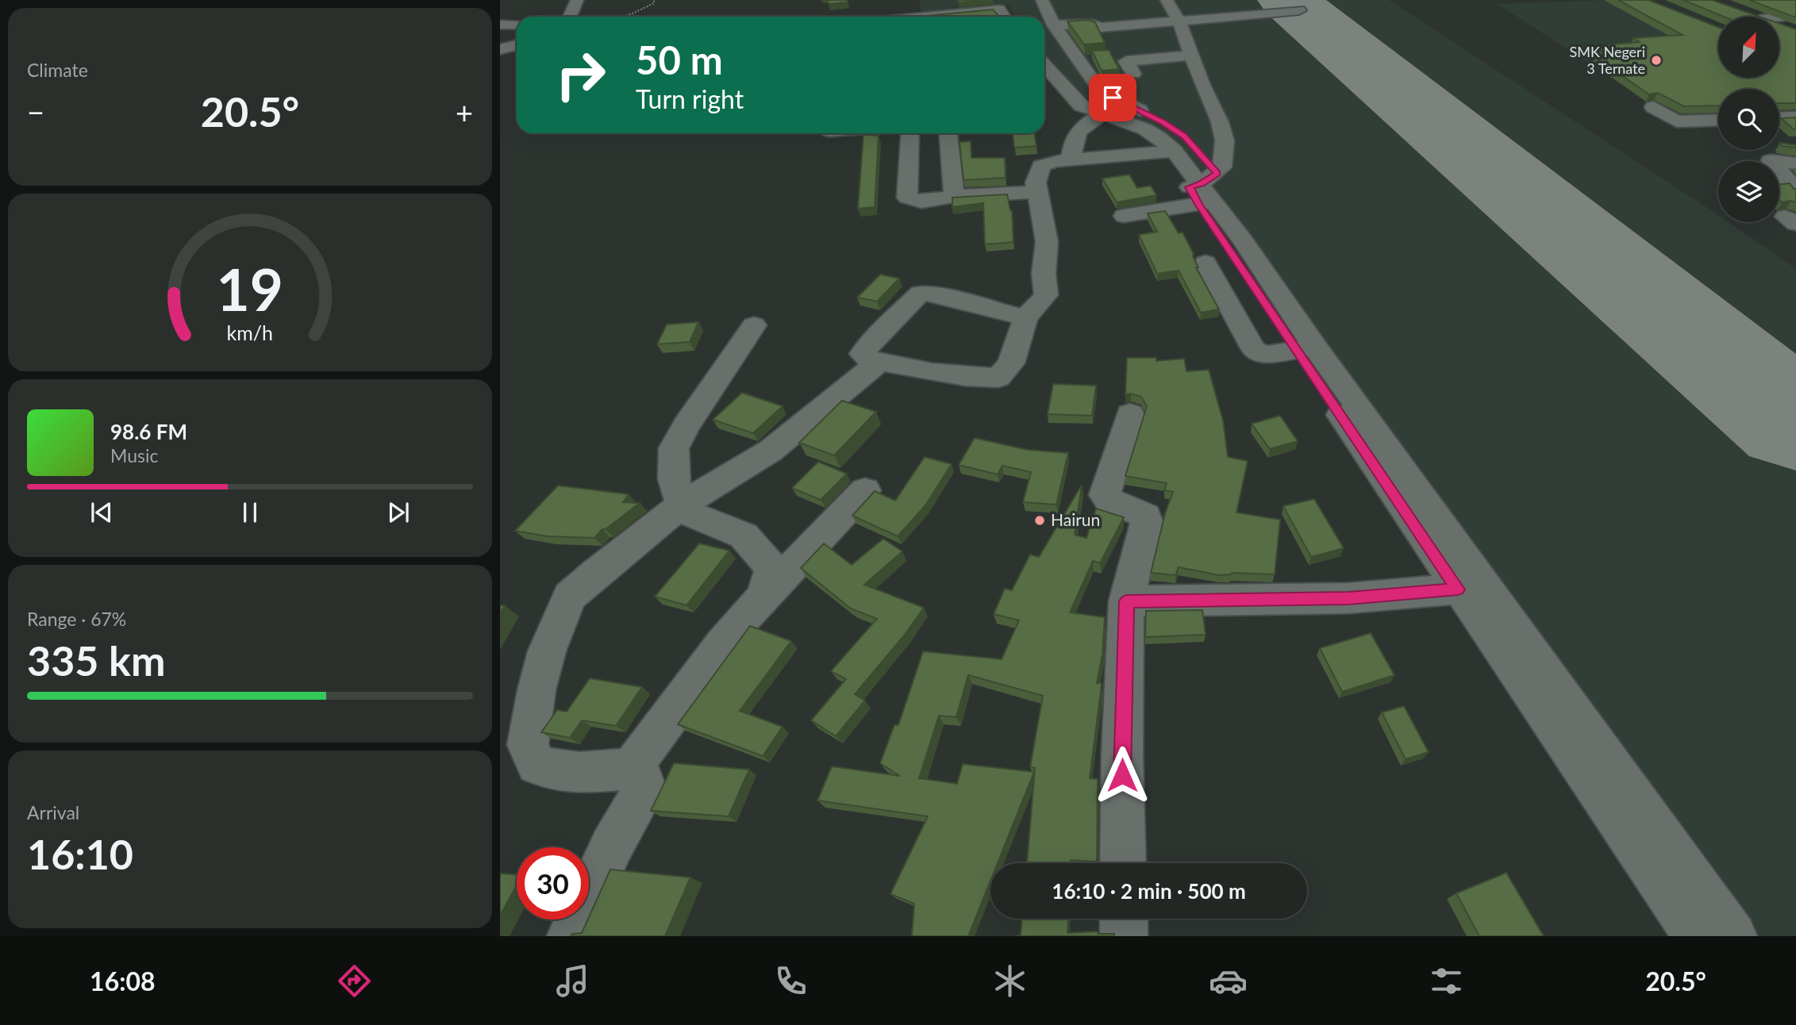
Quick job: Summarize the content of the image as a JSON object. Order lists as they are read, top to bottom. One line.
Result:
{"places":["SMK Negeri 3 Ternate","Hairun"],"north":"top right","page":{"tile":["Climate",["Range · 67%","335 km"],["Arrival","16:10"]],"turn":["50 m","Turn right"],"heat":["−","20.5°","+"],"song":["98.6 FM","Music"],"limit":"30","trip":"16:10 · 2 min · 500 m","tabs":["16:08","20.5°"],"gauge":["19","km/h"]}}
